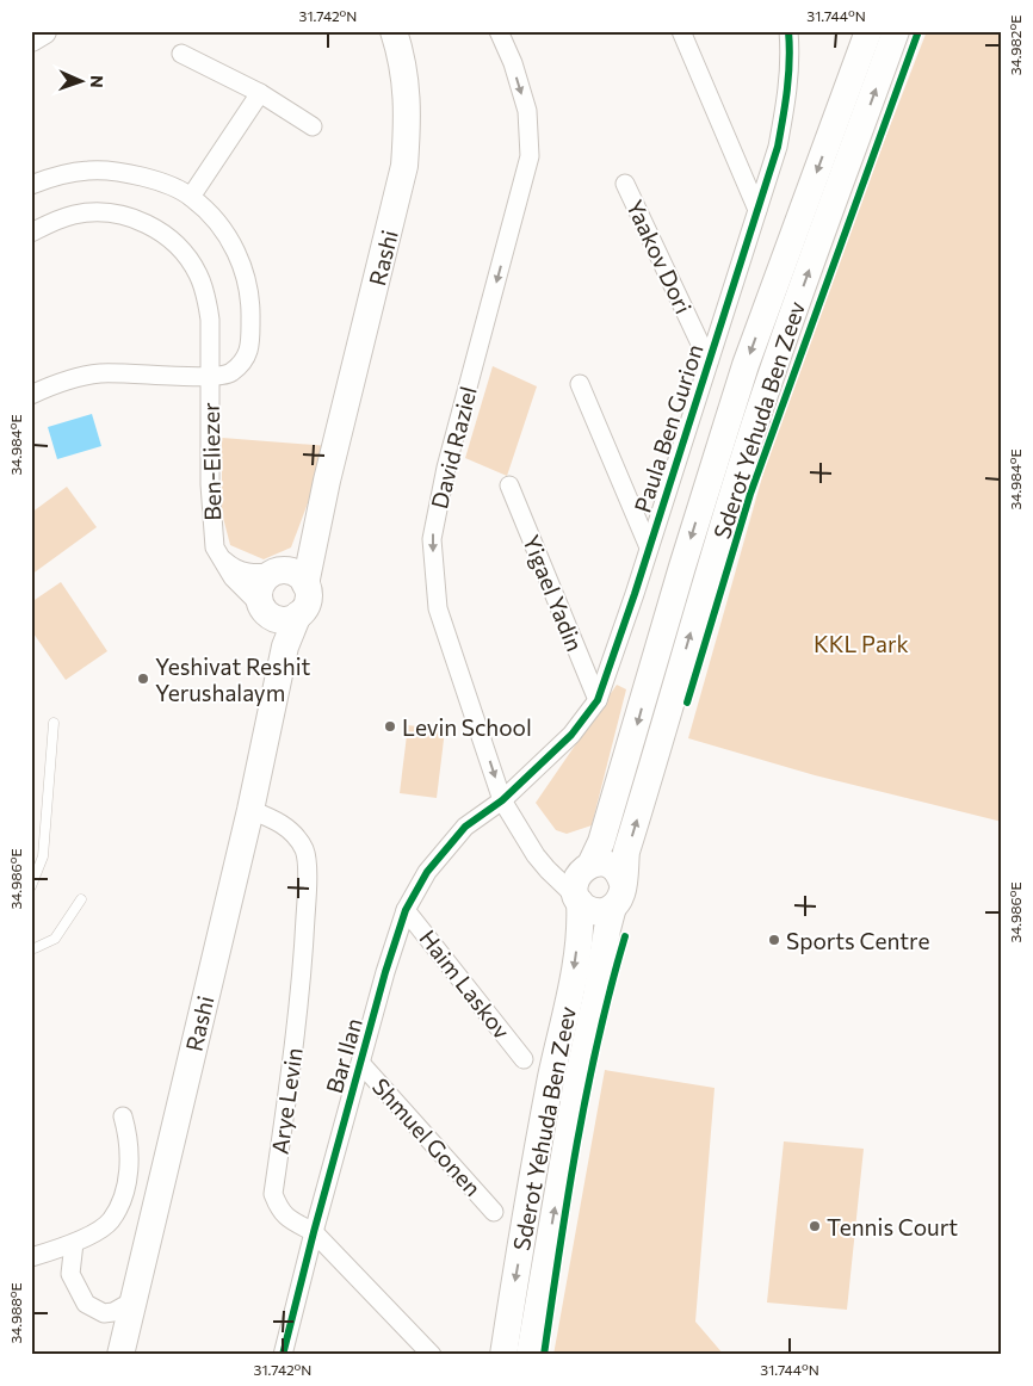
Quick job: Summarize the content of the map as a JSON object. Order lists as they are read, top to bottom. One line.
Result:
{"streets":{"main road":["Rashi","Sderot Yehuda Ben Zeev"],"street":["Yaakov Dori","Paula Ben Gurion","David Raziel","Ben-Eliezer","Yigael Yadin","Haim Laskov","Bar Ilan","Arye Levin","Shmuel Gonen"]},"crossings":[["Yaakov Dori","Paula Ben Gurion"],["Rashi","Ben-Eliezer"],["Rashi","Arye Levin"],["Sderot Yehuda Ben Zeev","David Raziel"],["Paula Ben Gurion","David Raziel"],["Paula Ben Gurion","Yigael Yadin"],["Paula Ben Gurion","Bar Ilan"],["David Raziel","Bar Ilan"],["Haim Laskov","Bar Ilan"],["Bar Ilan","Arye Levin"],["Bar Ilan","Shmuel Gonen"]],"one_way":["David Raziel"],"parks":["KKL Park"],"places":["Yeshivat Reshit Yerushalaym","Levin School","Sports Centre","Tennis Court"],"north":"right","coordinates":["31.742°N","31.744°N","34.982°E","34.984°E","34.986°E","34.988°E"]}
